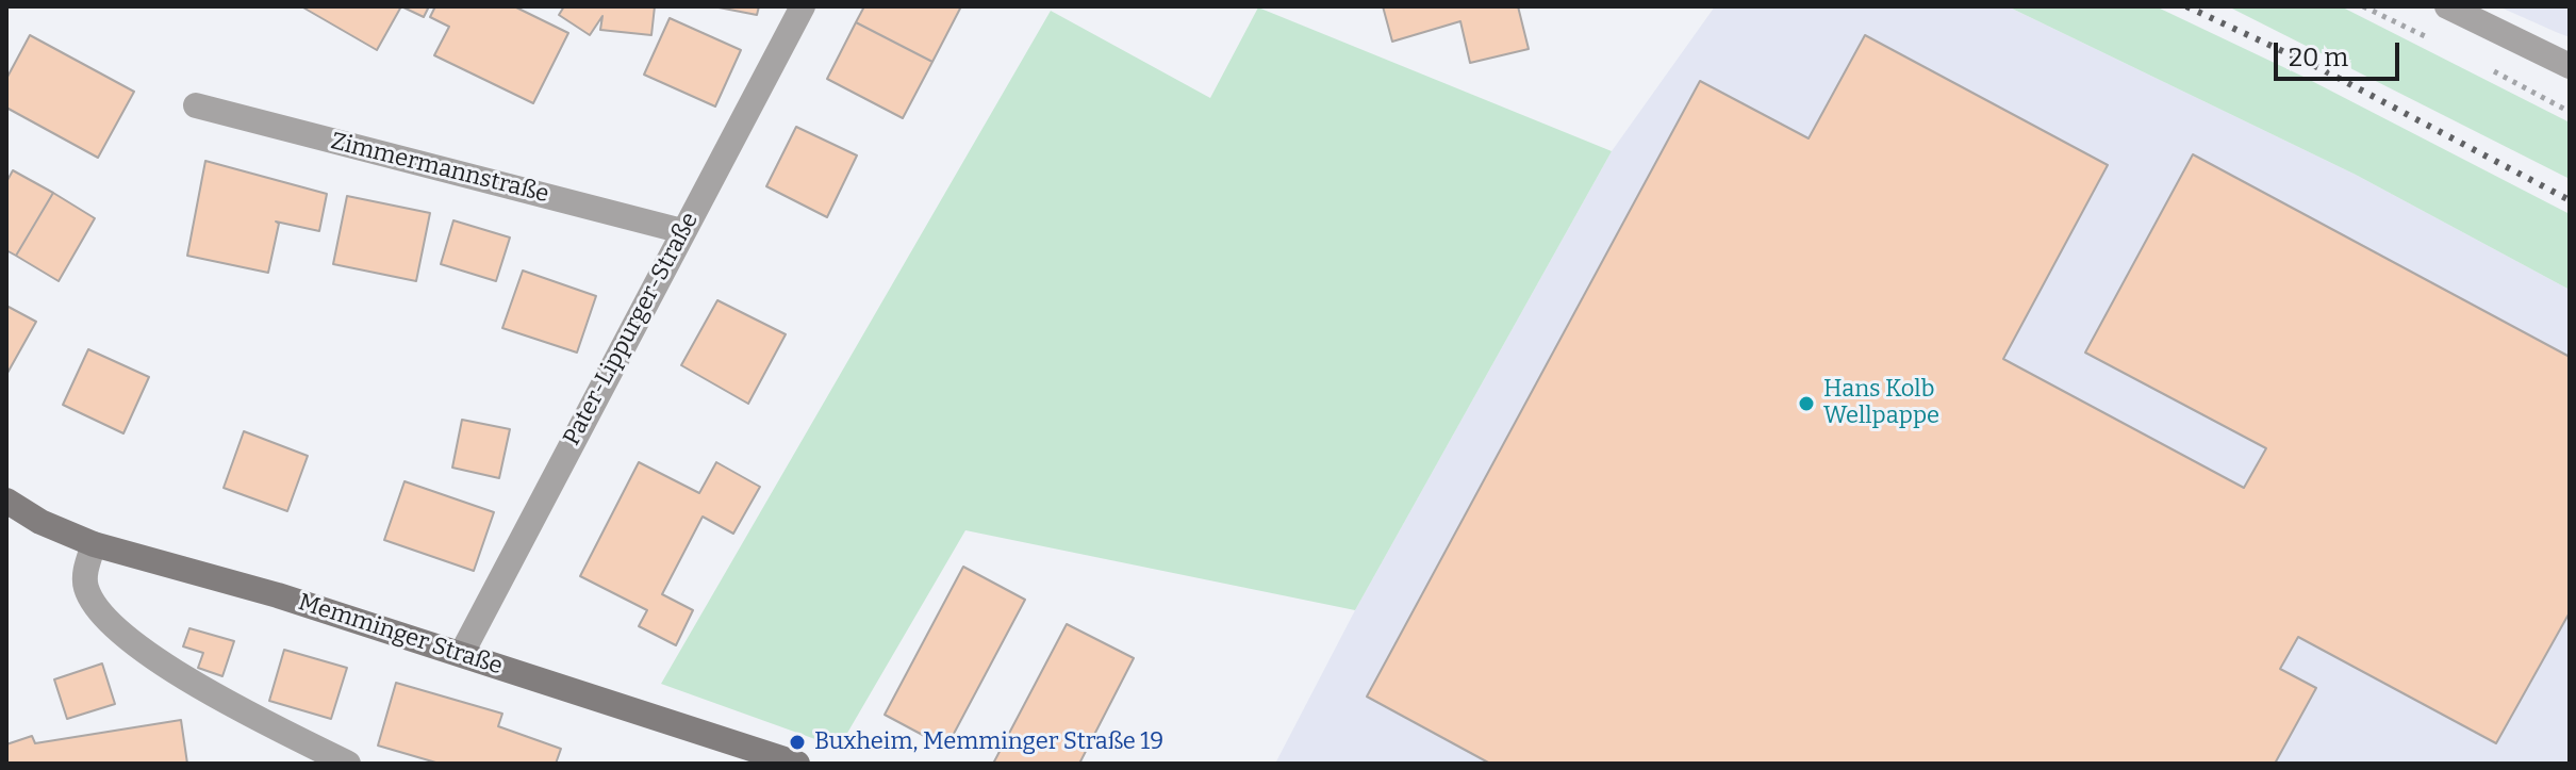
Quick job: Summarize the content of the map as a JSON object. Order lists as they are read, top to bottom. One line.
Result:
{"streets":{"street":["Zimmermannstraße","Pater-Lippurger-Straße","Memminger Straße"]},"crossings":[["Zimmermannstraße","Pater-Lippurger-Straße"],["Pater-Lippurger-Straße","Memminger Straße"]],"places":["Hans Kolb Wellpappe","Buxheim, Memminger Straße 19"],"scale_bar":"20 m"}
